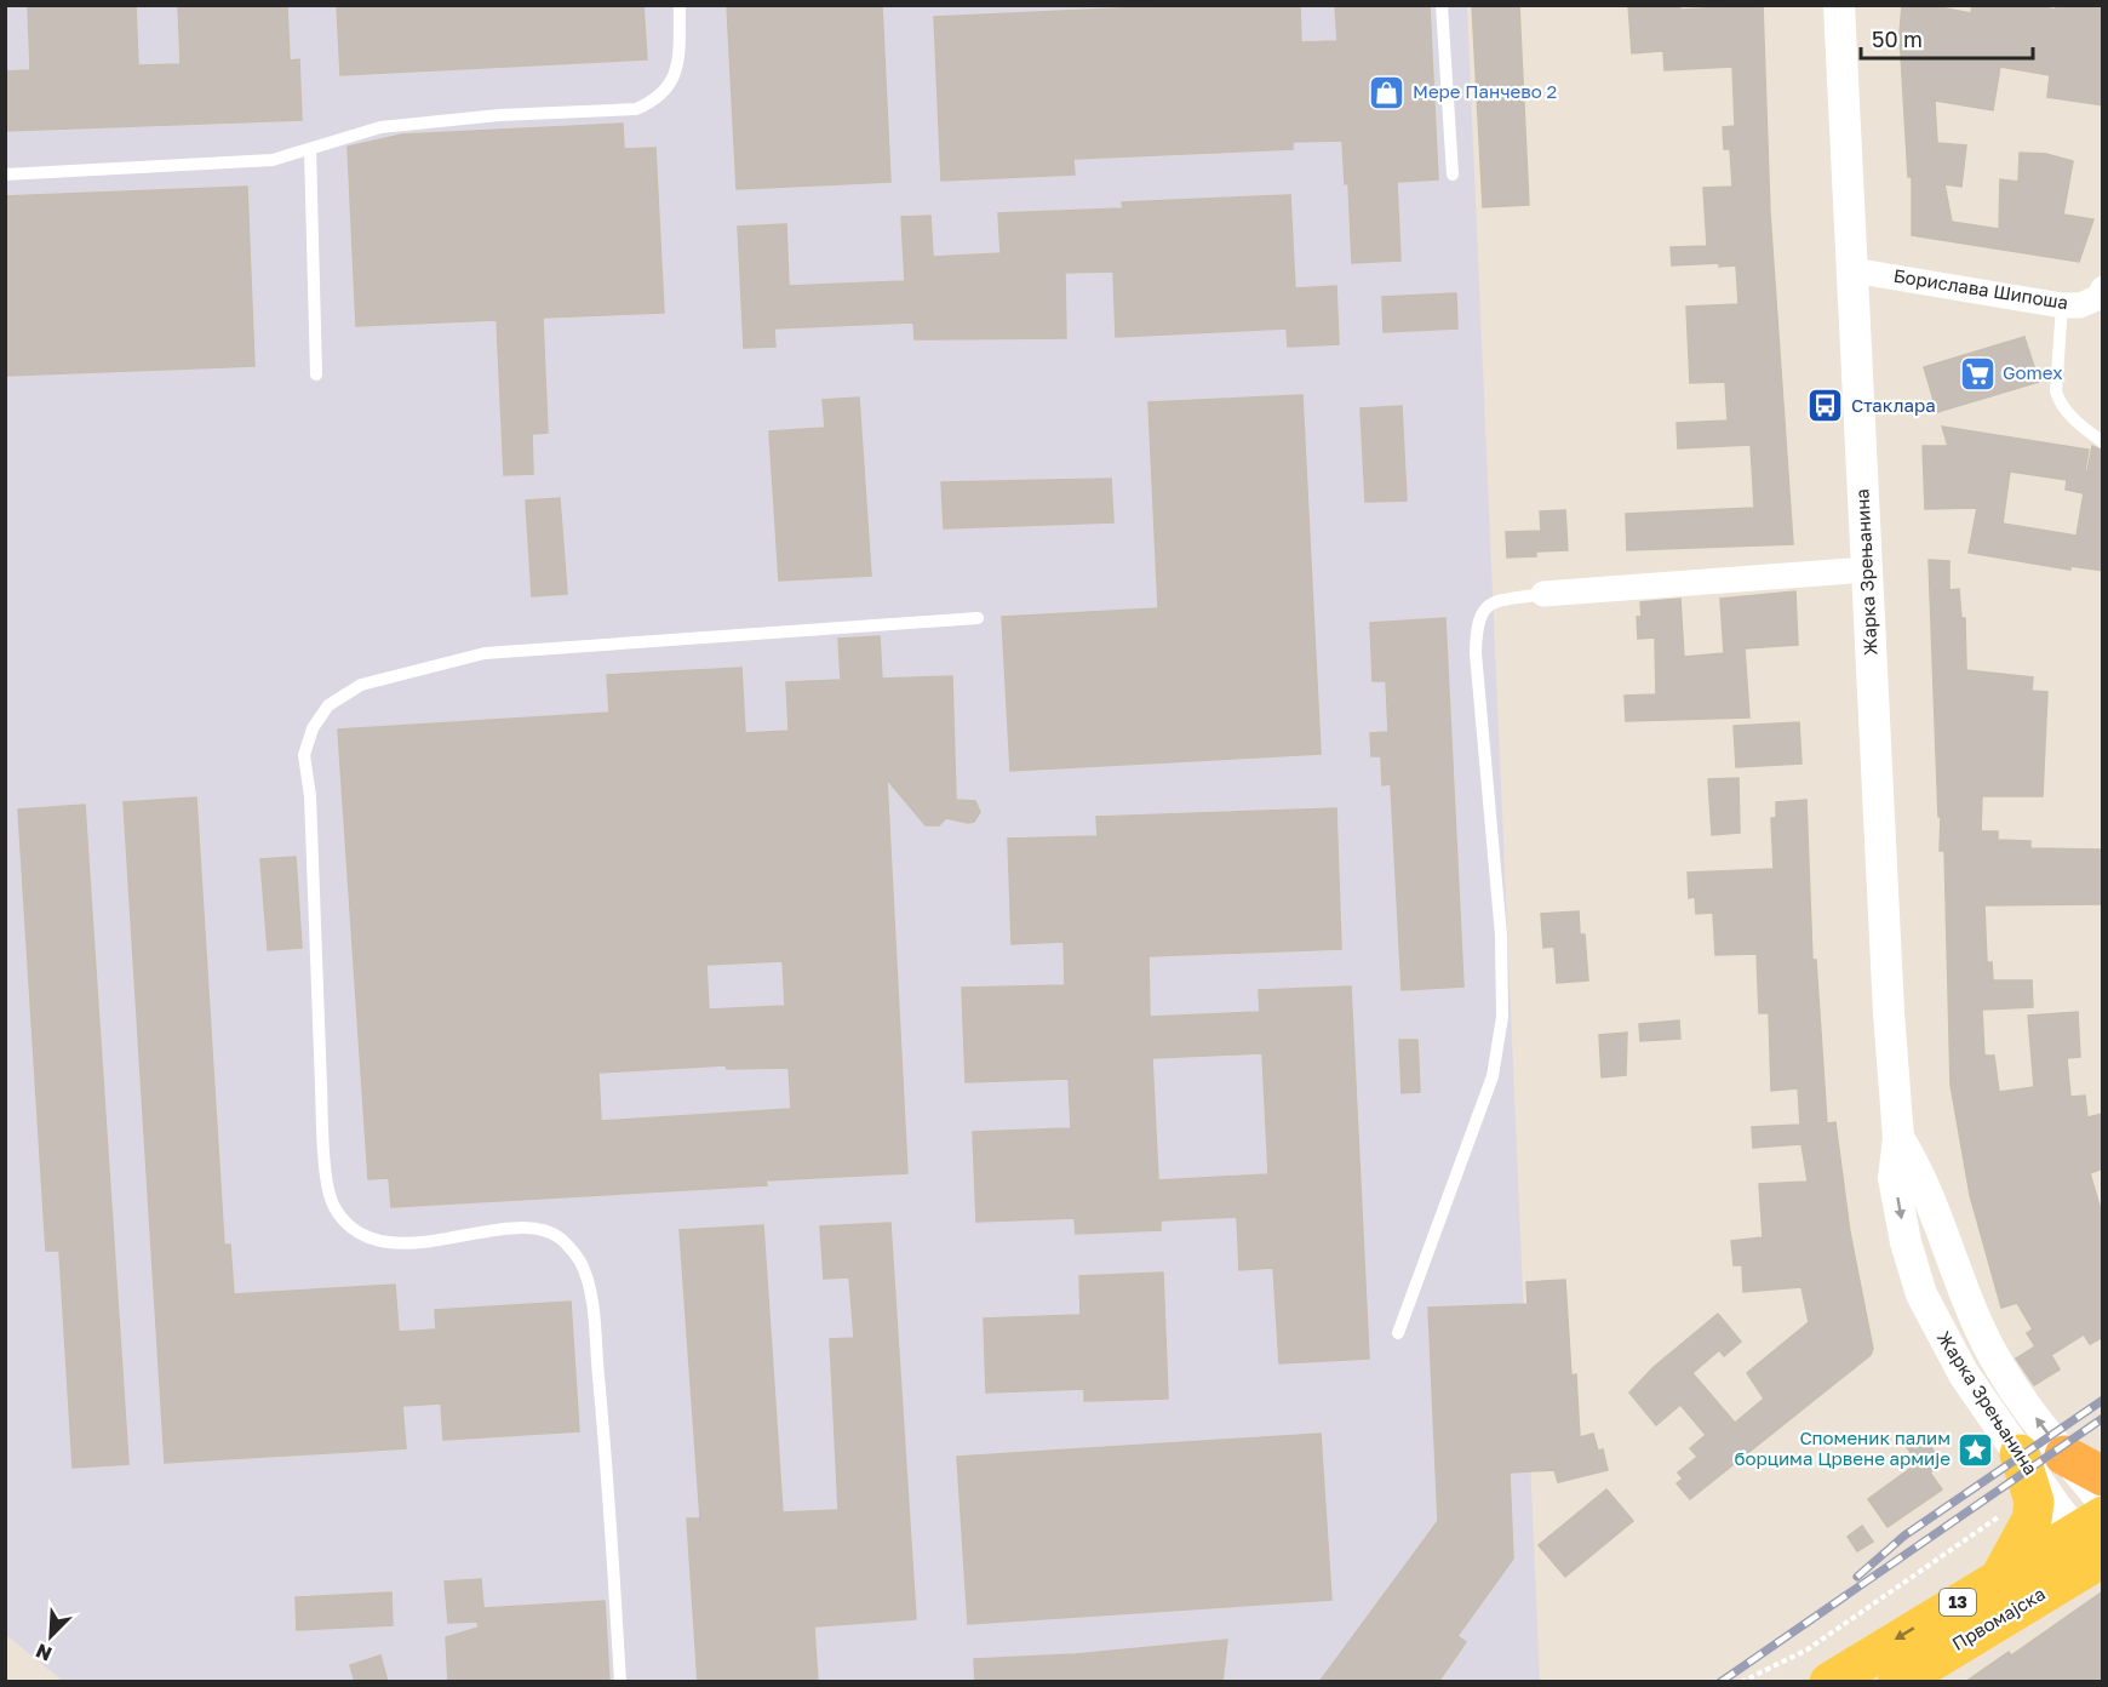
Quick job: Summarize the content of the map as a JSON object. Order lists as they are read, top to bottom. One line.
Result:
{"streets":{"main road":["13","Првомајска"],"street":["Борислава Шипоша","Жарка Зрењанина"]},"crossings":[["Борислава Шипоша","Жарка Зрењанина"],["Жарка Зрењанина","Првомајска"]],"places":{"shop":["Мере Панчево 2"],"supermarket":["Gomex"],"bus stop":["Стаклара"],"place":["Споменик палим борцима Црвене армије"]},"scale_bar":"50 m","north":"bottom left"}
